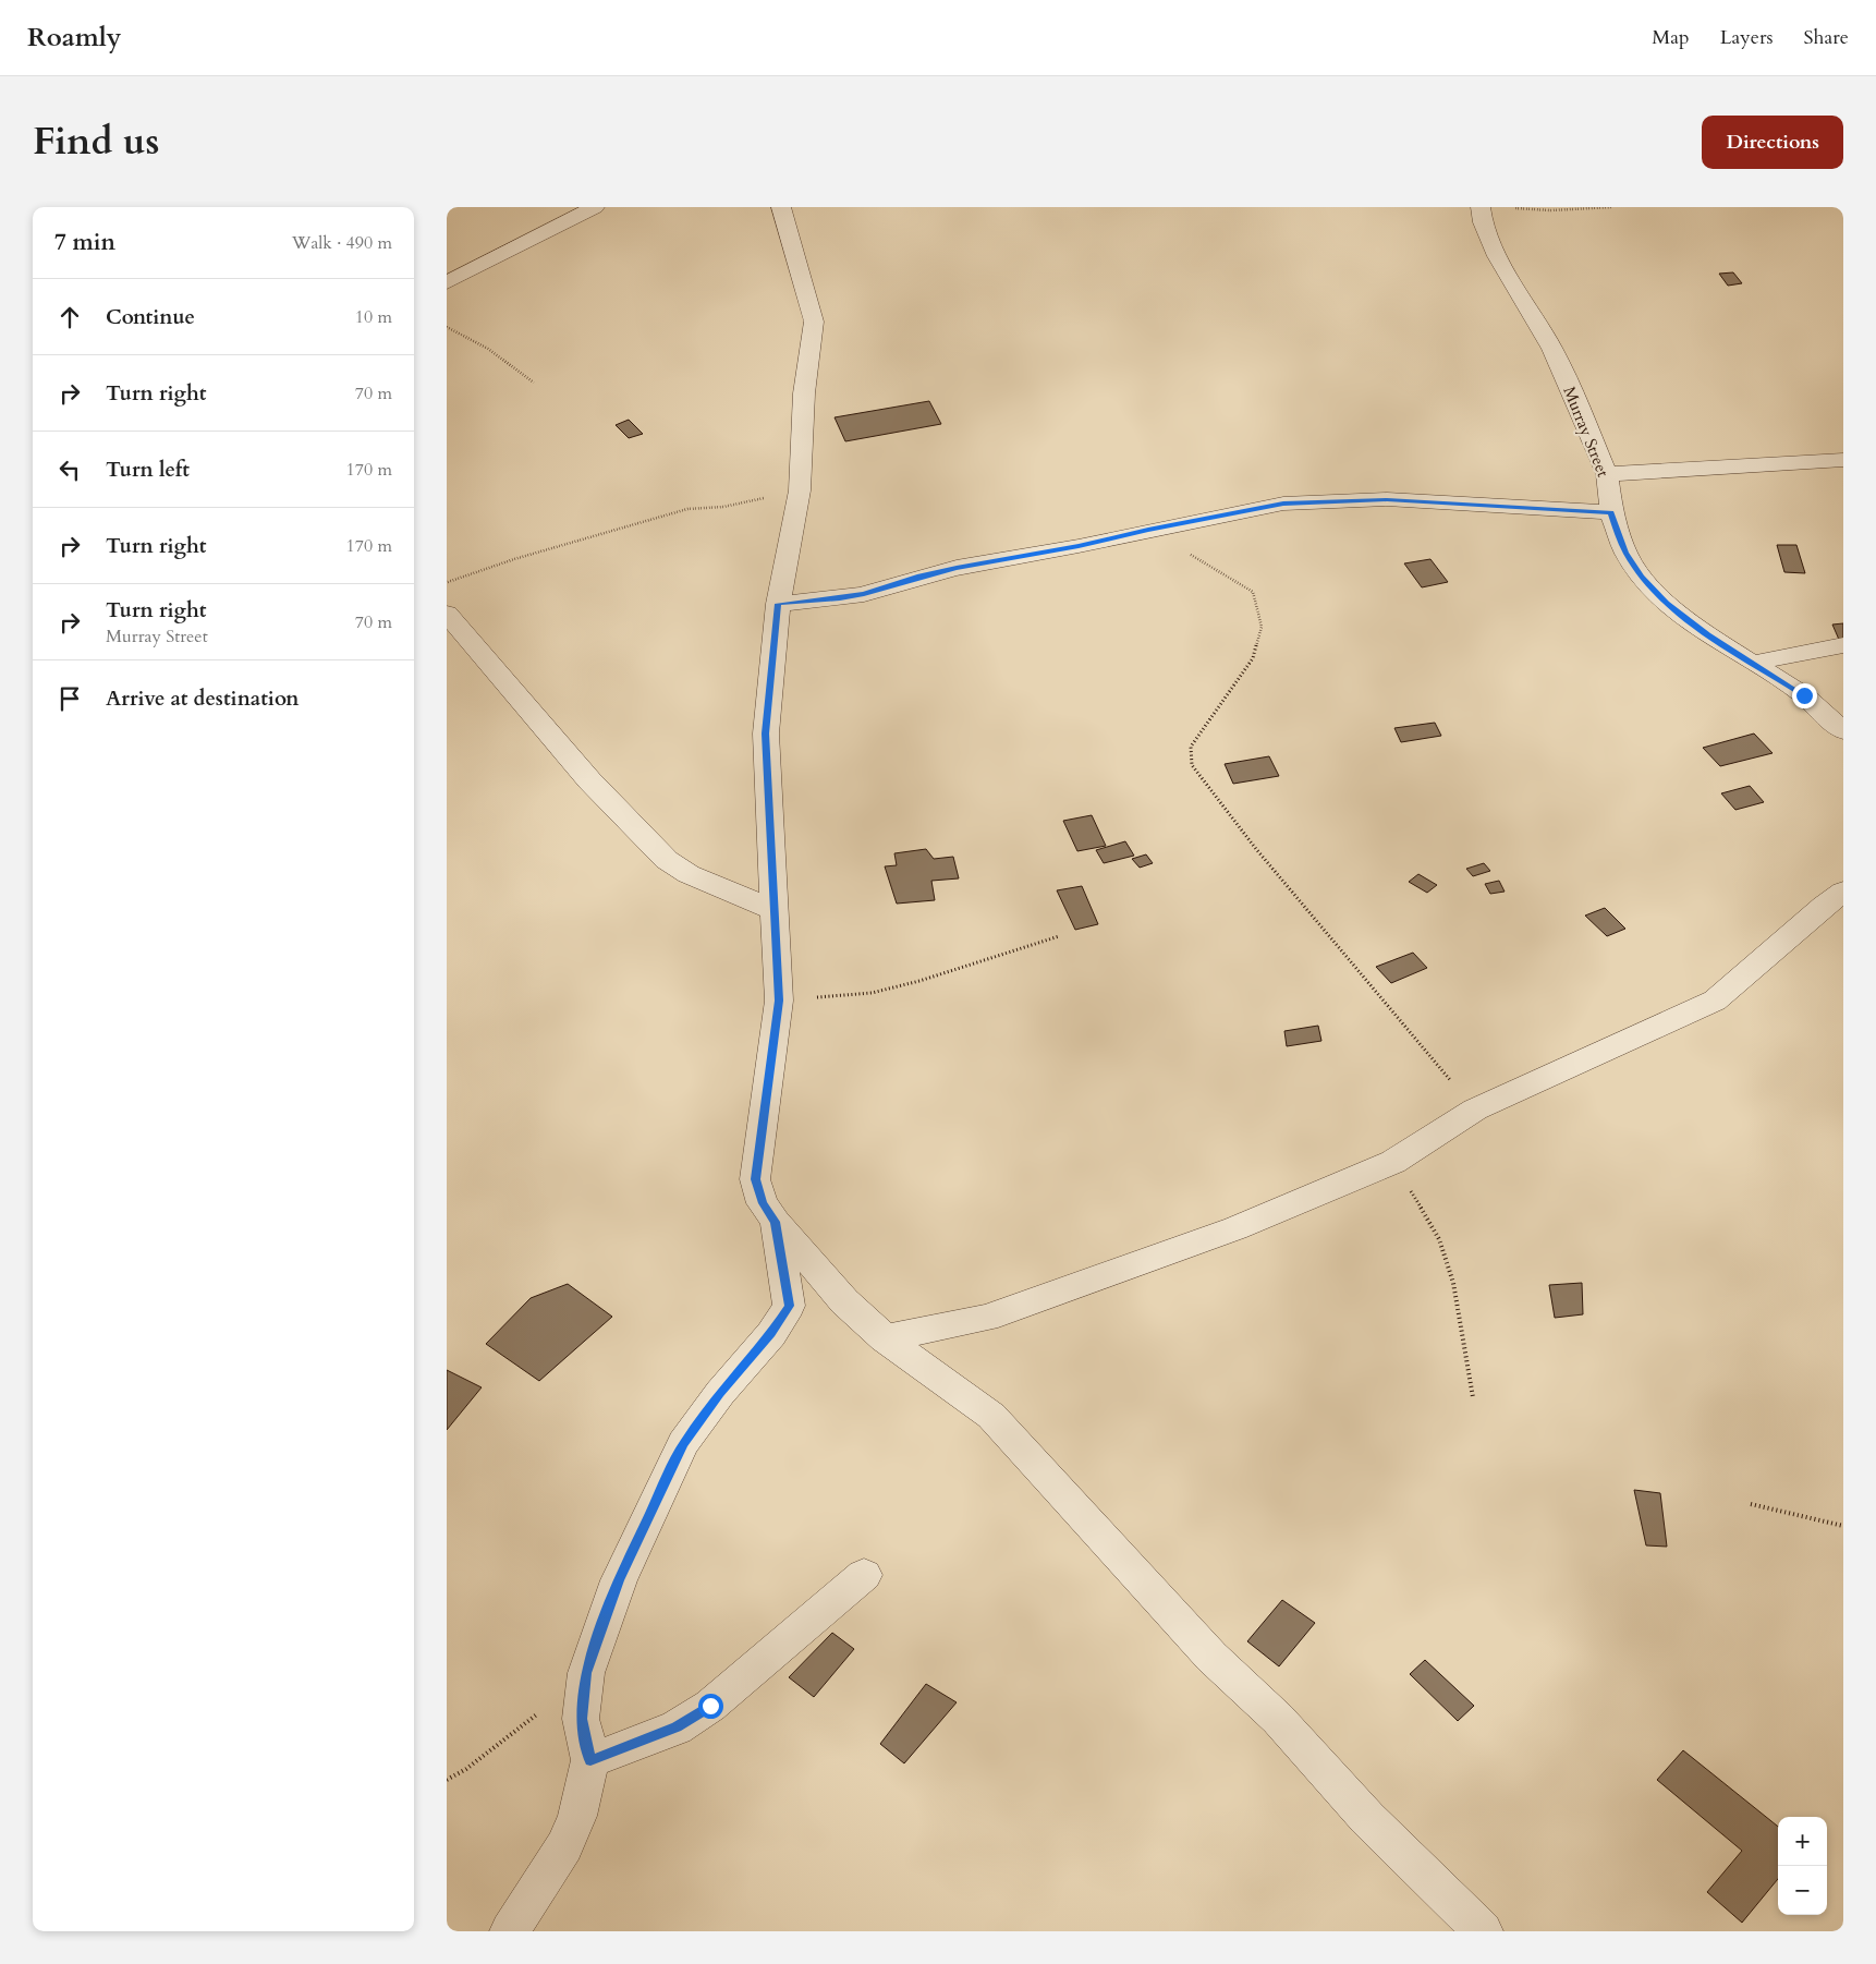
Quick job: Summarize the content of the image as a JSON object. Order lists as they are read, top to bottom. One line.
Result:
{"streets":{"street":["Murray Street"]},"page":{"header":"Roamly","nav":["Map","Layers","Share"],"title":"Find us","buttons":"Directions","heading":["7 min","Walk · 490 m"],"list":[["Continue","10 m"],["Turn right","70 m"],["Turn left","170 m"],["Turn right","170 m"],["Turn right","Murray Street","70 m"],"Arrive at destination"],"map_buttons":["+","−"]}}
